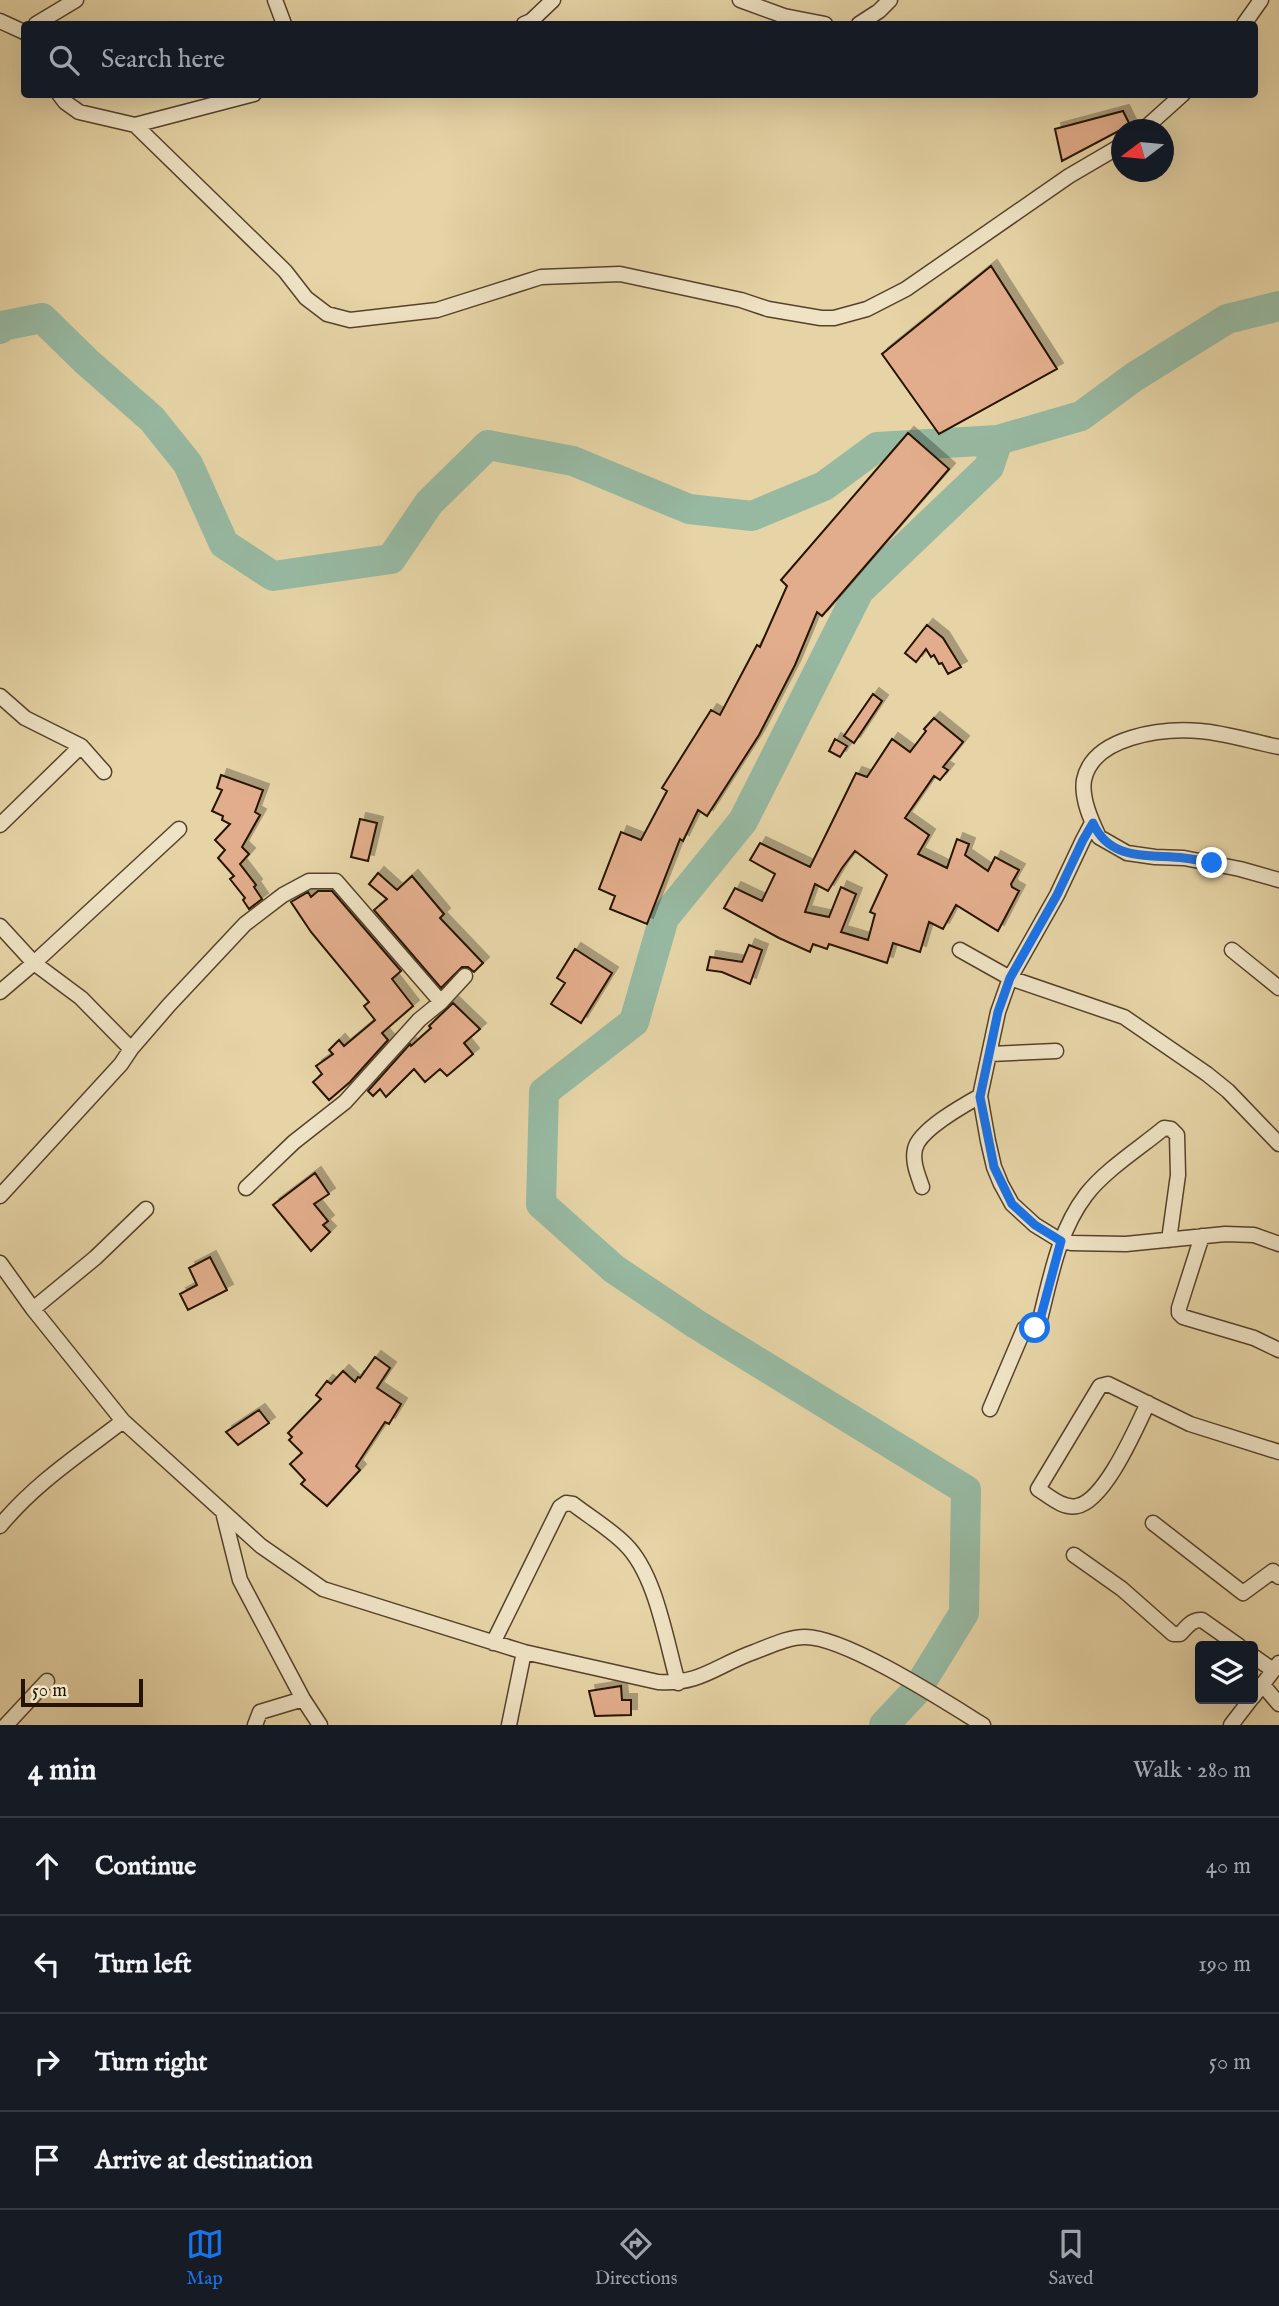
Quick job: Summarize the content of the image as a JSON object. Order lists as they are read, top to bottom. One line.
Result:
{"scale_bar":"50 m","north":"left","page":{"search":"Search here","scale":"50 m","heading":["4 min","Walk · 280 m"],"list":[["Continue","40 m"],["Turn left","190 m"],["Turn right","50 m"],"Arrive at destination"],"nav":["Map","Directions","Saved"]}}
